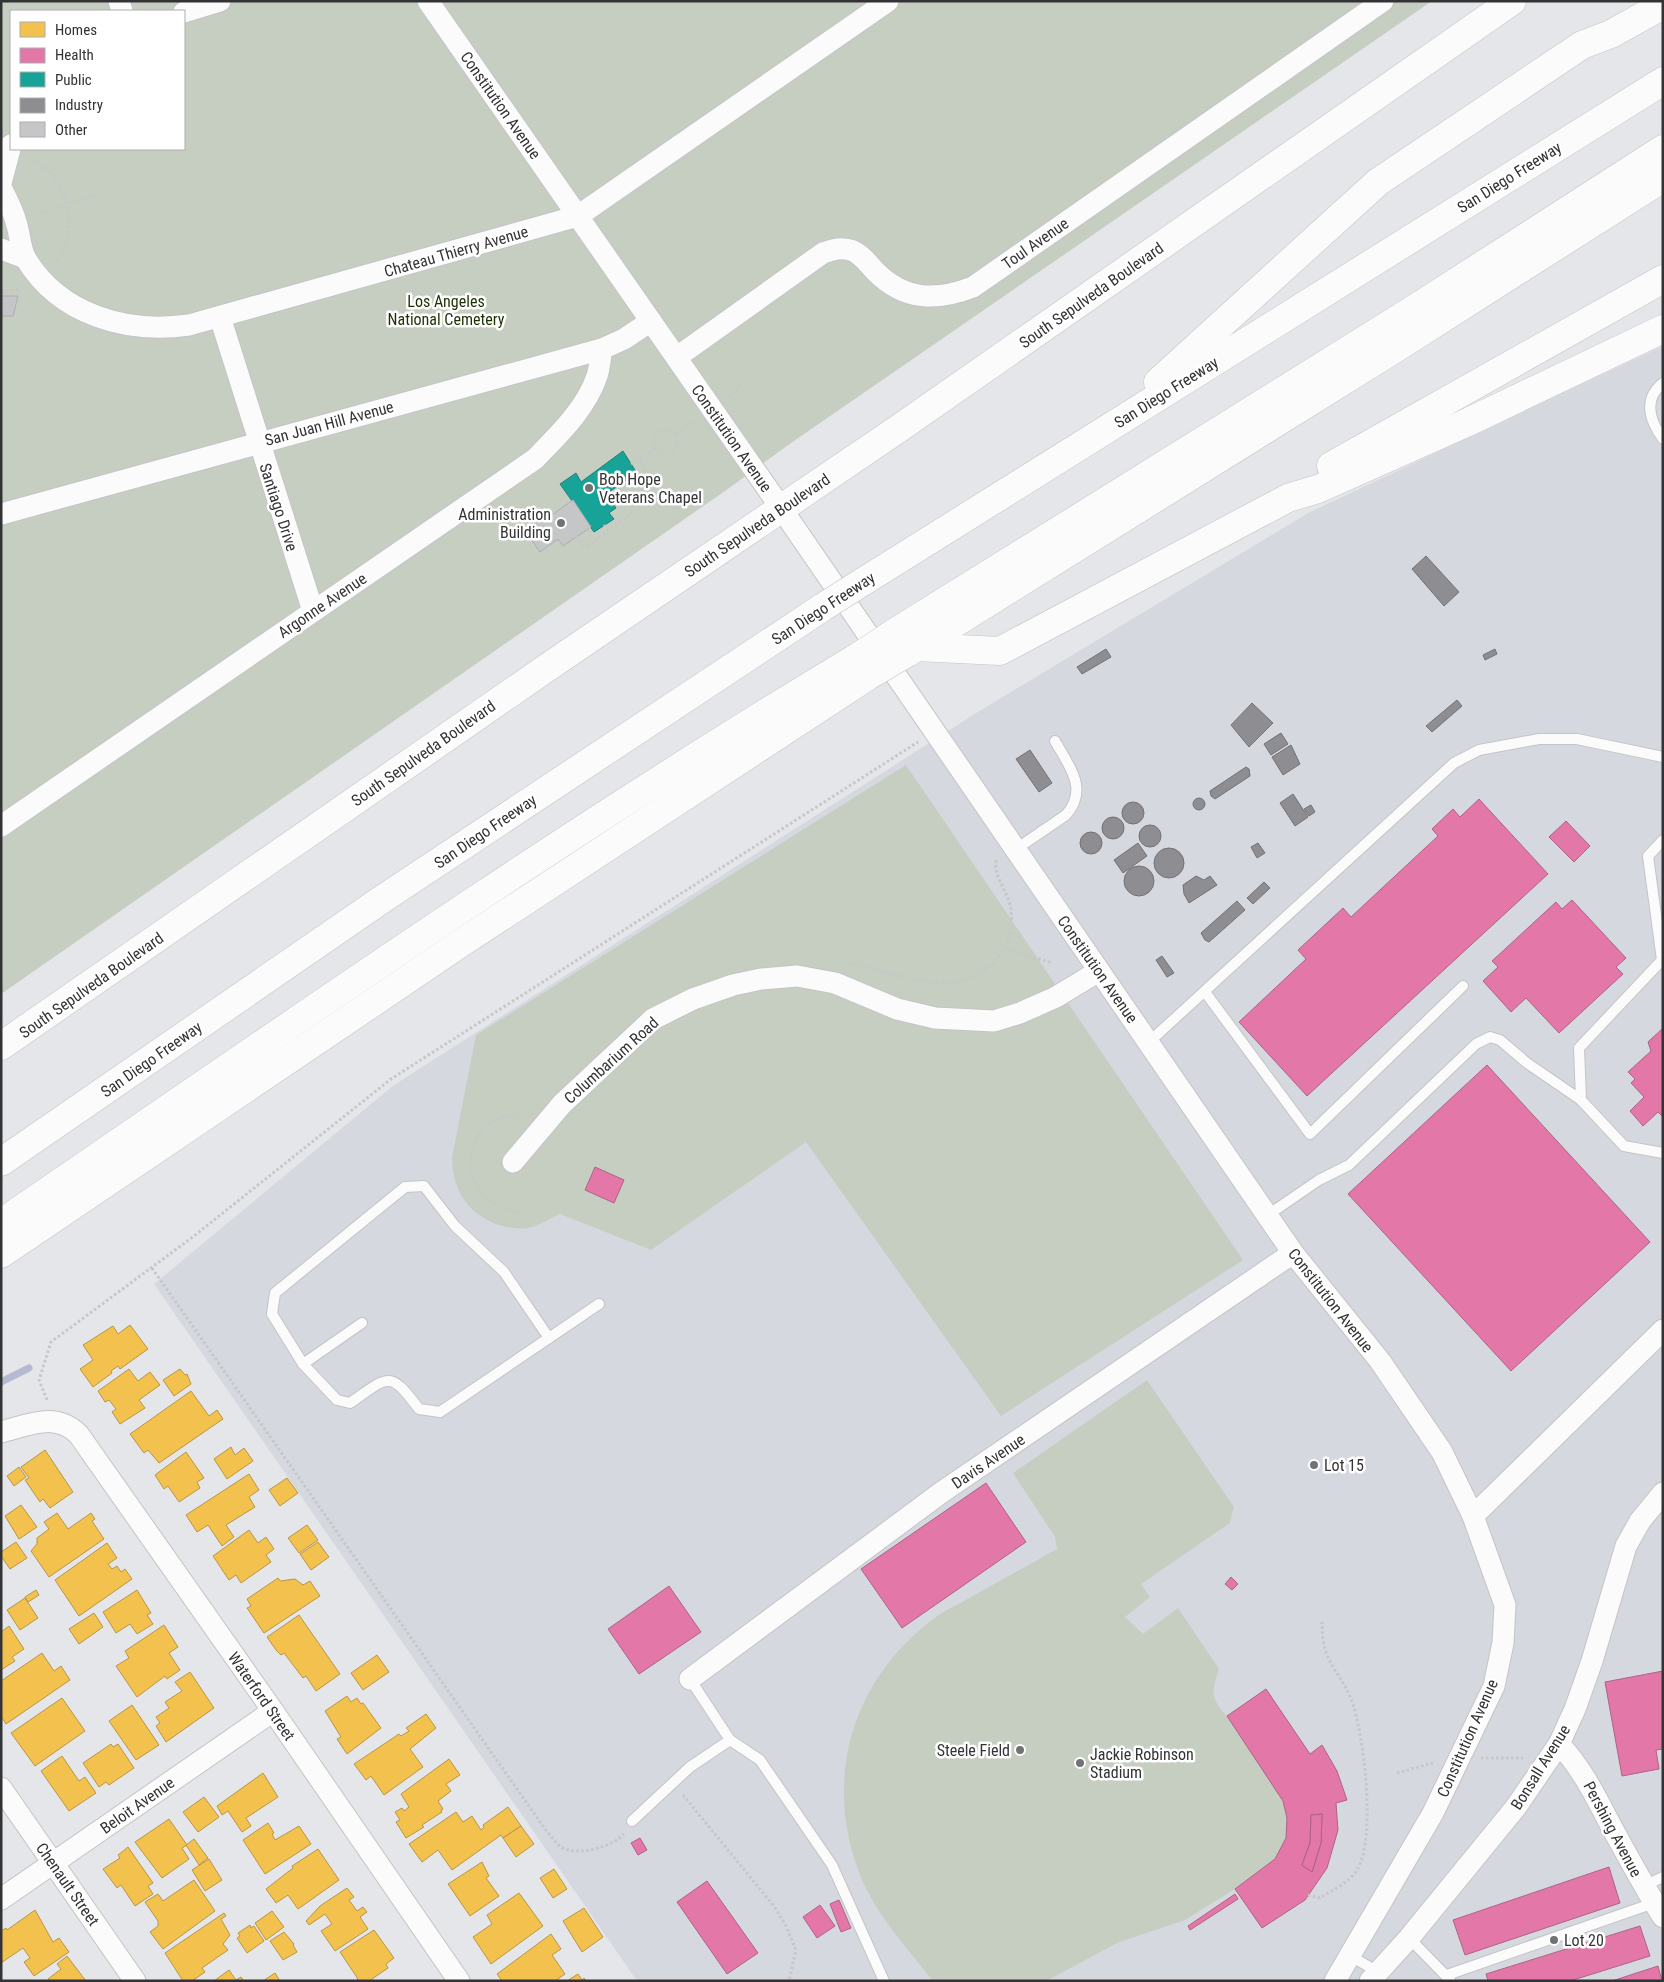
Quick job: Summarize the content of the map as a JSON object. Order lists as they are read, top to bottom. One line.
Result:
{"streets":{"main road":["San Diego Freeway","South Sepulveda Boulevard"],"street":["Constitution Avenue","Toul Avenue","Chateau Thierry Avenue","San Juan Hill Avenue","Santiago Drive","Argonne Avenue","Columbarium Road","Davis Avenue","Waterford Street","Bonsall Avenue","Beloit Avenue","Pershing Avenue","Chenault Street"]},"crossings":[["Constitution Avenue","Toul Avenue"],["Constitution Avenue","Chateau Thierry Avenue"],["Constitution Avenue","South Sepulveda Boulevard"],["Constitution Avenue","San Juan Hill Avenue"],["Constitution Avenue","Columbarium Road"],["Constitution Avenue","Davis Avenue"],["Chateau Thierry Avenue","Santiago Drive"],["San Juan Hill Avenue","Santiago Drive"],["San Juan Hill Avenue","Argonne Avenue"],["Santiago Drive","Argonne Avenue"],["Waterford Street","Beloit Avenue"],["Bonsall Avenue","Pershing Avenue"],["Beloit Avenue","Chenault Street"]],"parks":["Los Angeles National Cemetery"],"places":["Bob Hope Veterans Chapel","Administration Building","Lot 15","Steele Field","Jackie Robinson Stadium","Lot 20"],"legend":["Homes","Health","Public","Industry","Other"]}
